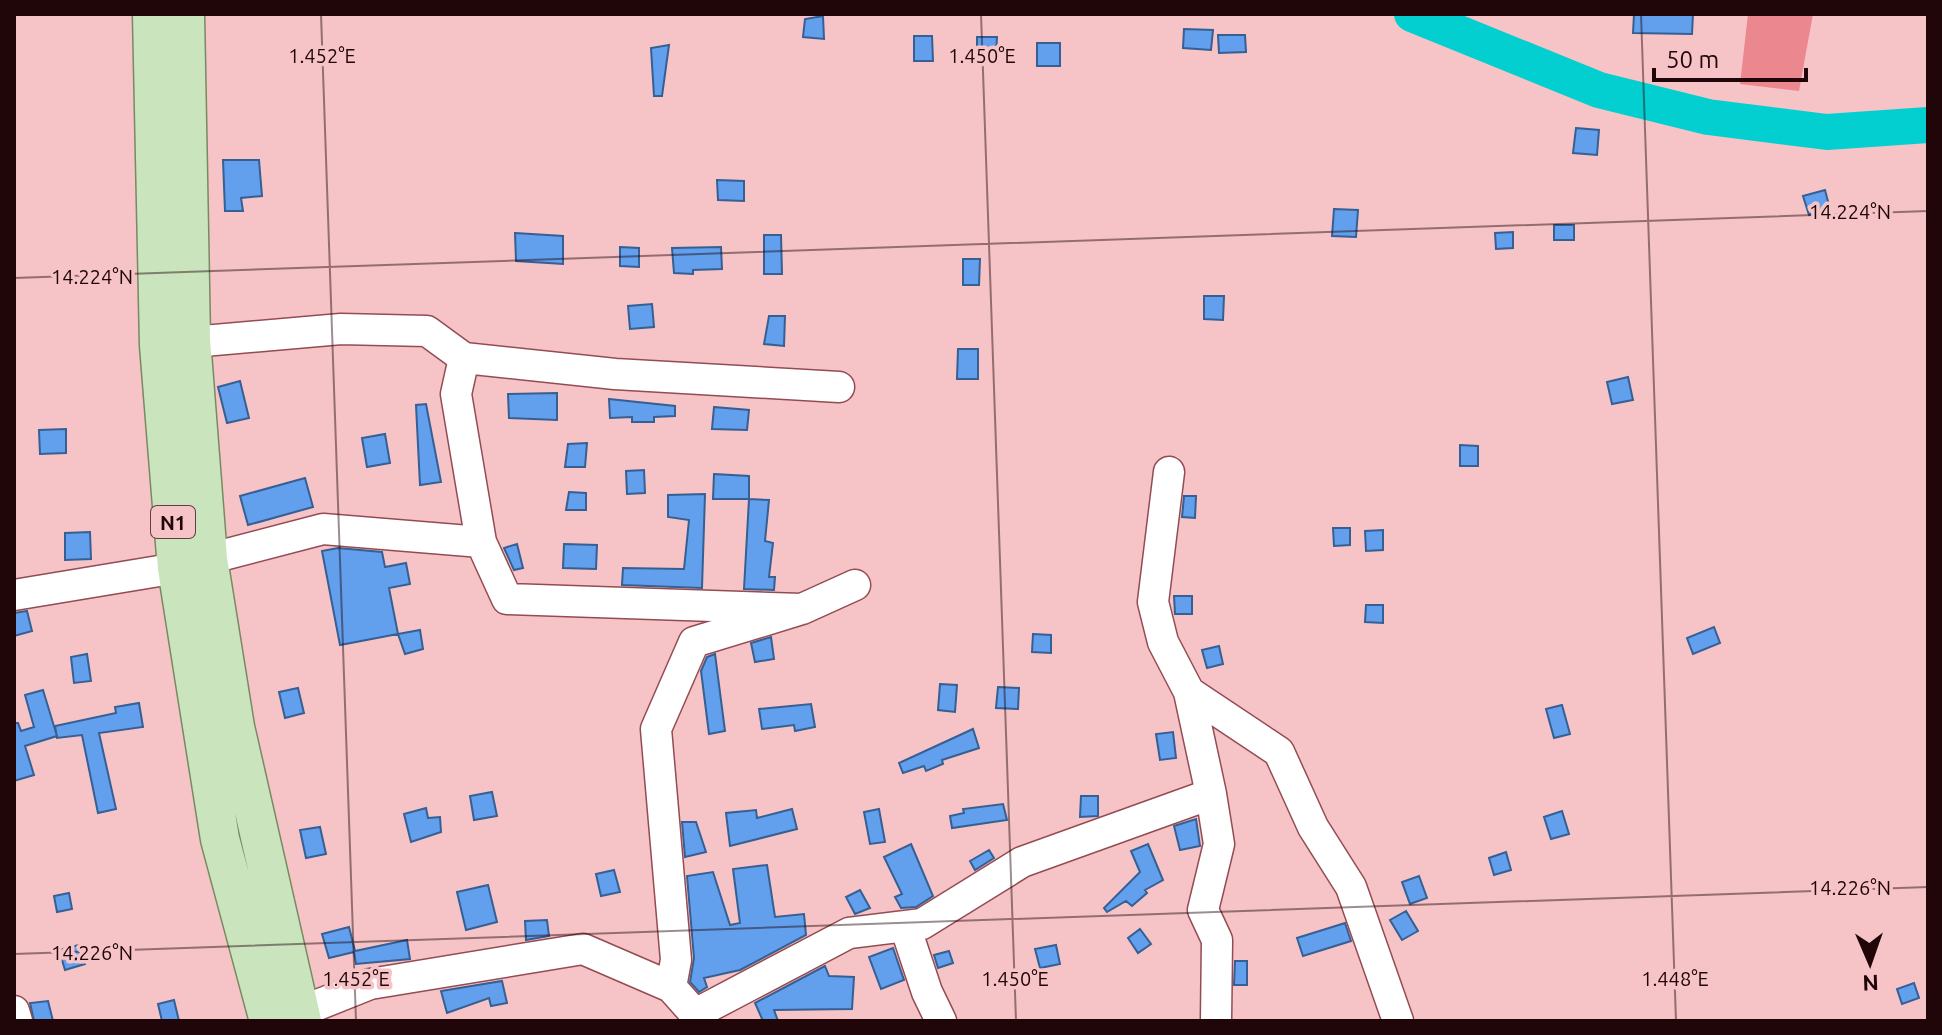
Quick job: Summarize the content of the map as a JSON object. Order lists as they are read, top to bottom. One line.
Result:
{"streets":{"main road":["N1"]},"scale_bar":"50 m","north":"bottom","coordinates":["1.452°E","1.450°E","14.224°N","14.226°N","1.448°E"]}
